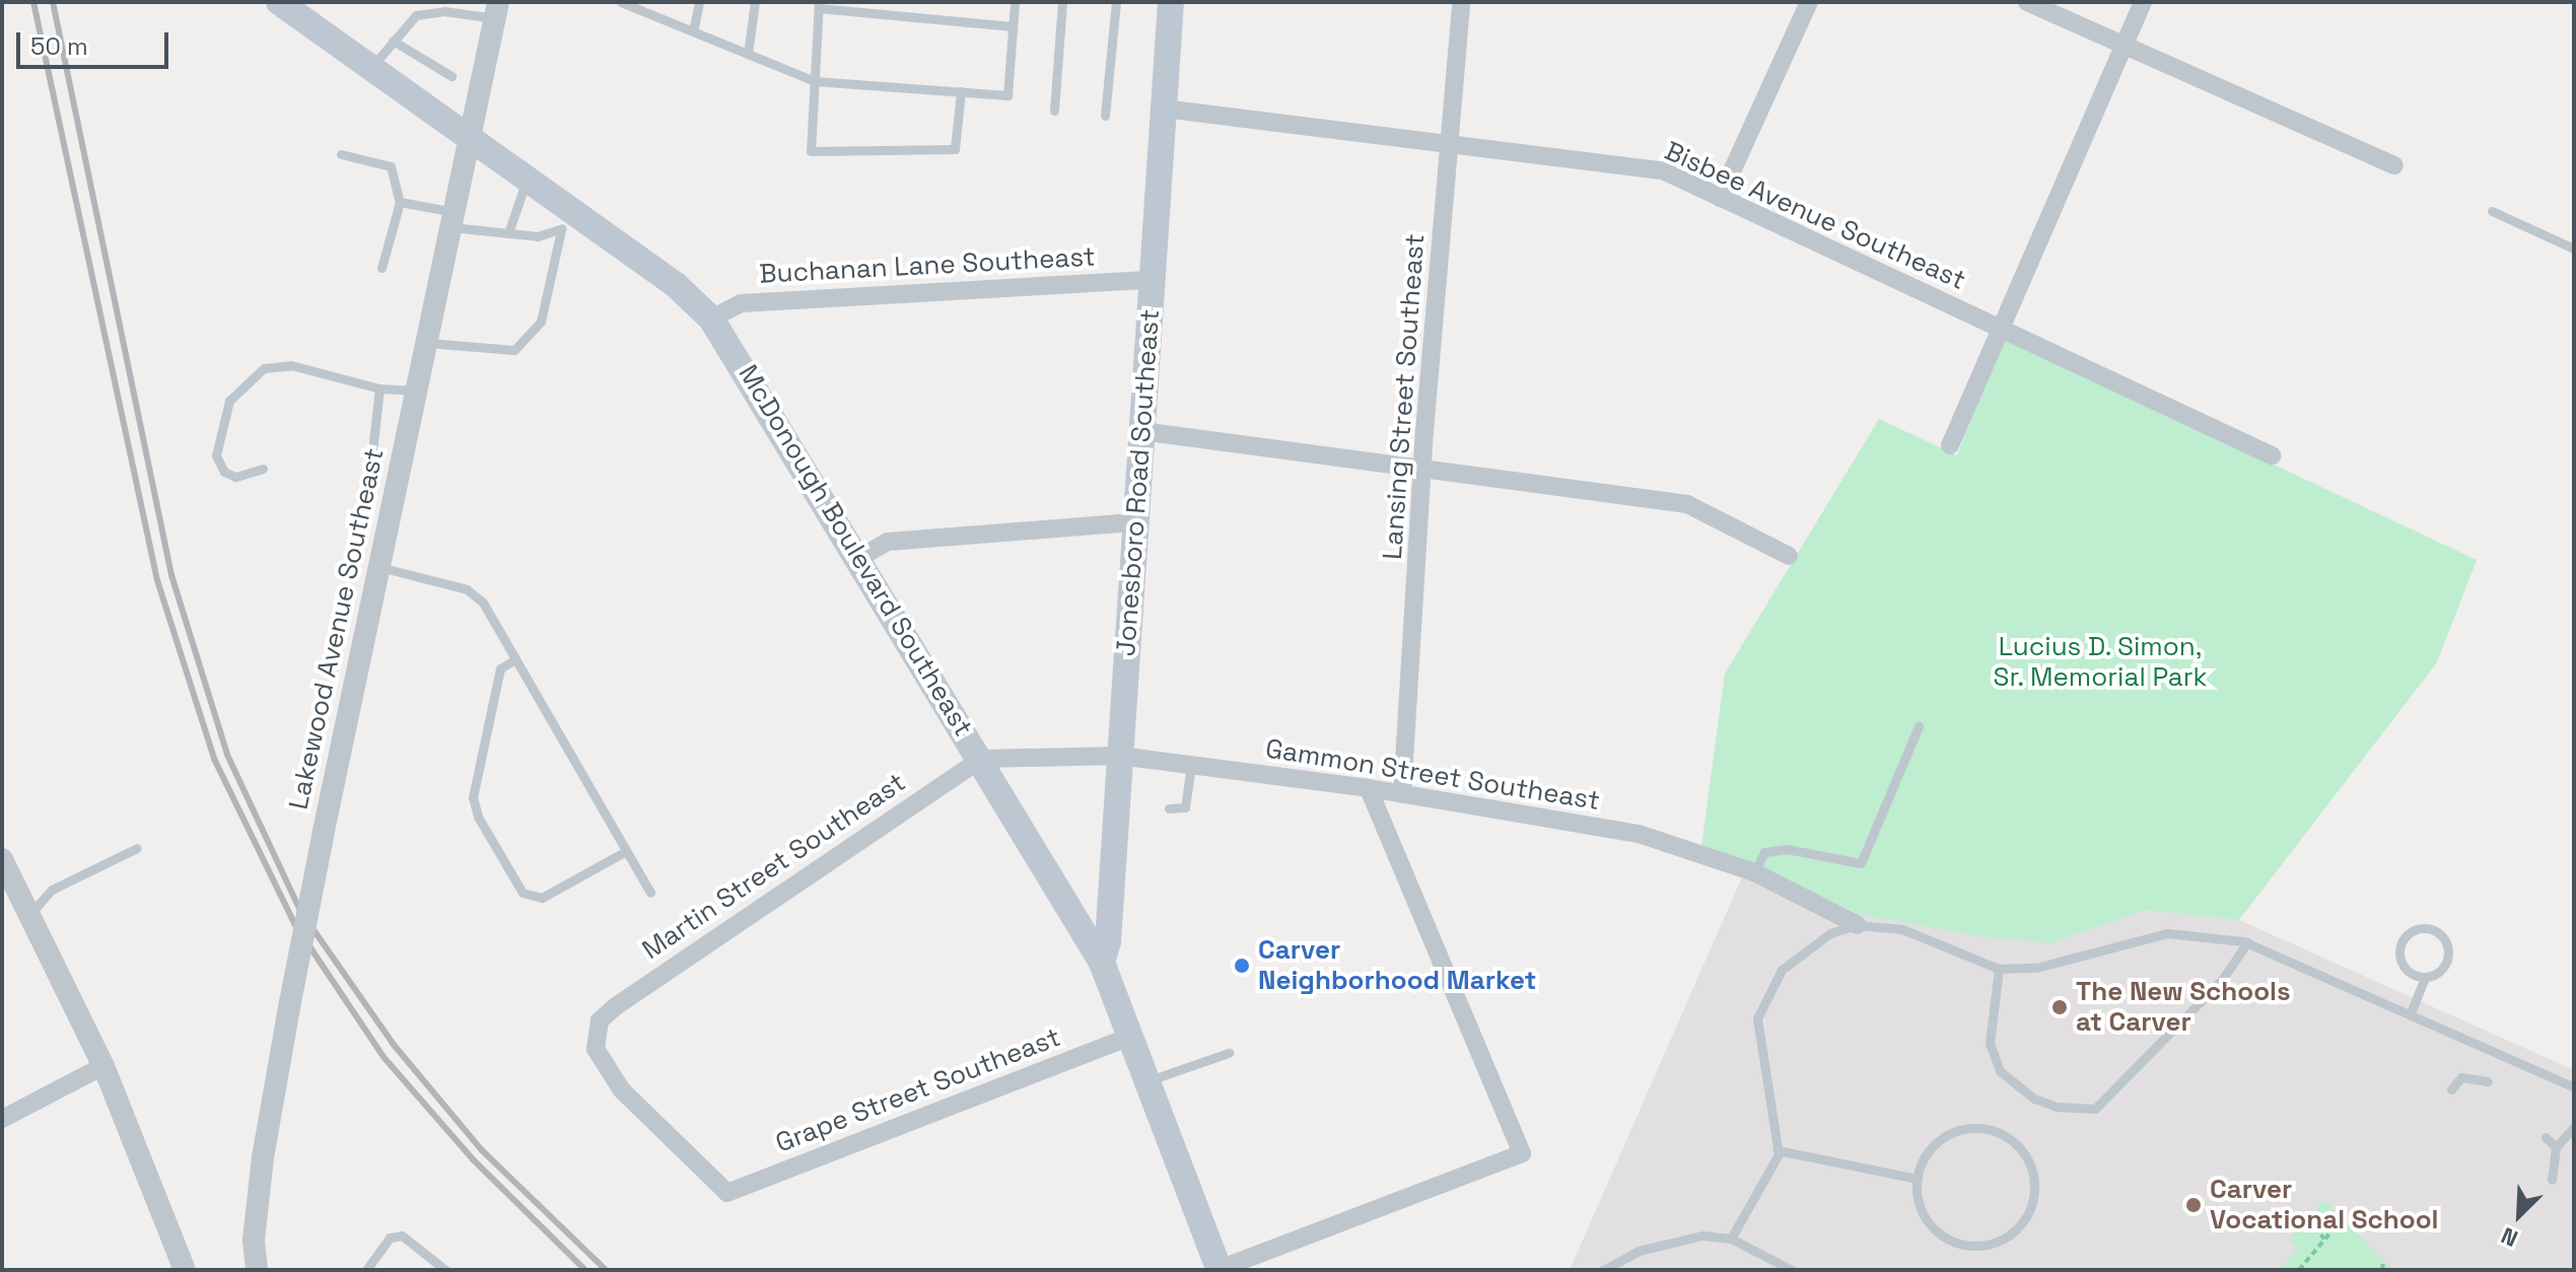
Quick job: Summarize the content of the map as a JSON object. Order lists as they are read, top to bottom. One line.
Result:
{"streets":{"main road":["Jonesboro Road Southeast","McDonough Boulevard Southeast"],"street":["Bisbee Avenue Southeast","Buchanan Lane Southeast","Lansing Street Southeast","Lakewood Avenue Southeast","Gammon Street Southeast","Martin Street Southeast","Grape Street Southeast"]},"crossings":[["Bisbee Avenue Southeast","Lansing Street Southeast"],["Bisbee Avenue Southeast","Jonesboro Road Southeast"],["Buchanan Lane Southeast","Jonesboro Road Southeast"],["Buchanan Lane Southeast","McDonough Boulevard Southeast"],["Lansing Street Southeast","Gammon Street Southeast"],["Jonesboro Road Southeast","McDonough Boulevard Southeast"],["Jonesboro Road Southeast","Gammon Street Southeast"],["McDonough Boulevard Southeast","Lakewood Avenue Southeast"],["McDonough Boulevard Southeast","Gammon Street Southeast"],["McDonough Boulevard Southeast","Martin Street Southeast"],["McDonough Boulevard Southeast","Grape Street Southeast"],["Gammon Street Southeast","Martin Street Southeast"],["Martin Street Southeast","Grape Street Southeast"]],"parks":["Lucius D. Simon, Sr. Memorial Park"],"places":["Carver Neighborhood Market","The New Schools at Carver","Carver Vocational School"],"scale_bar":"50 m","north":"bottom left"}
